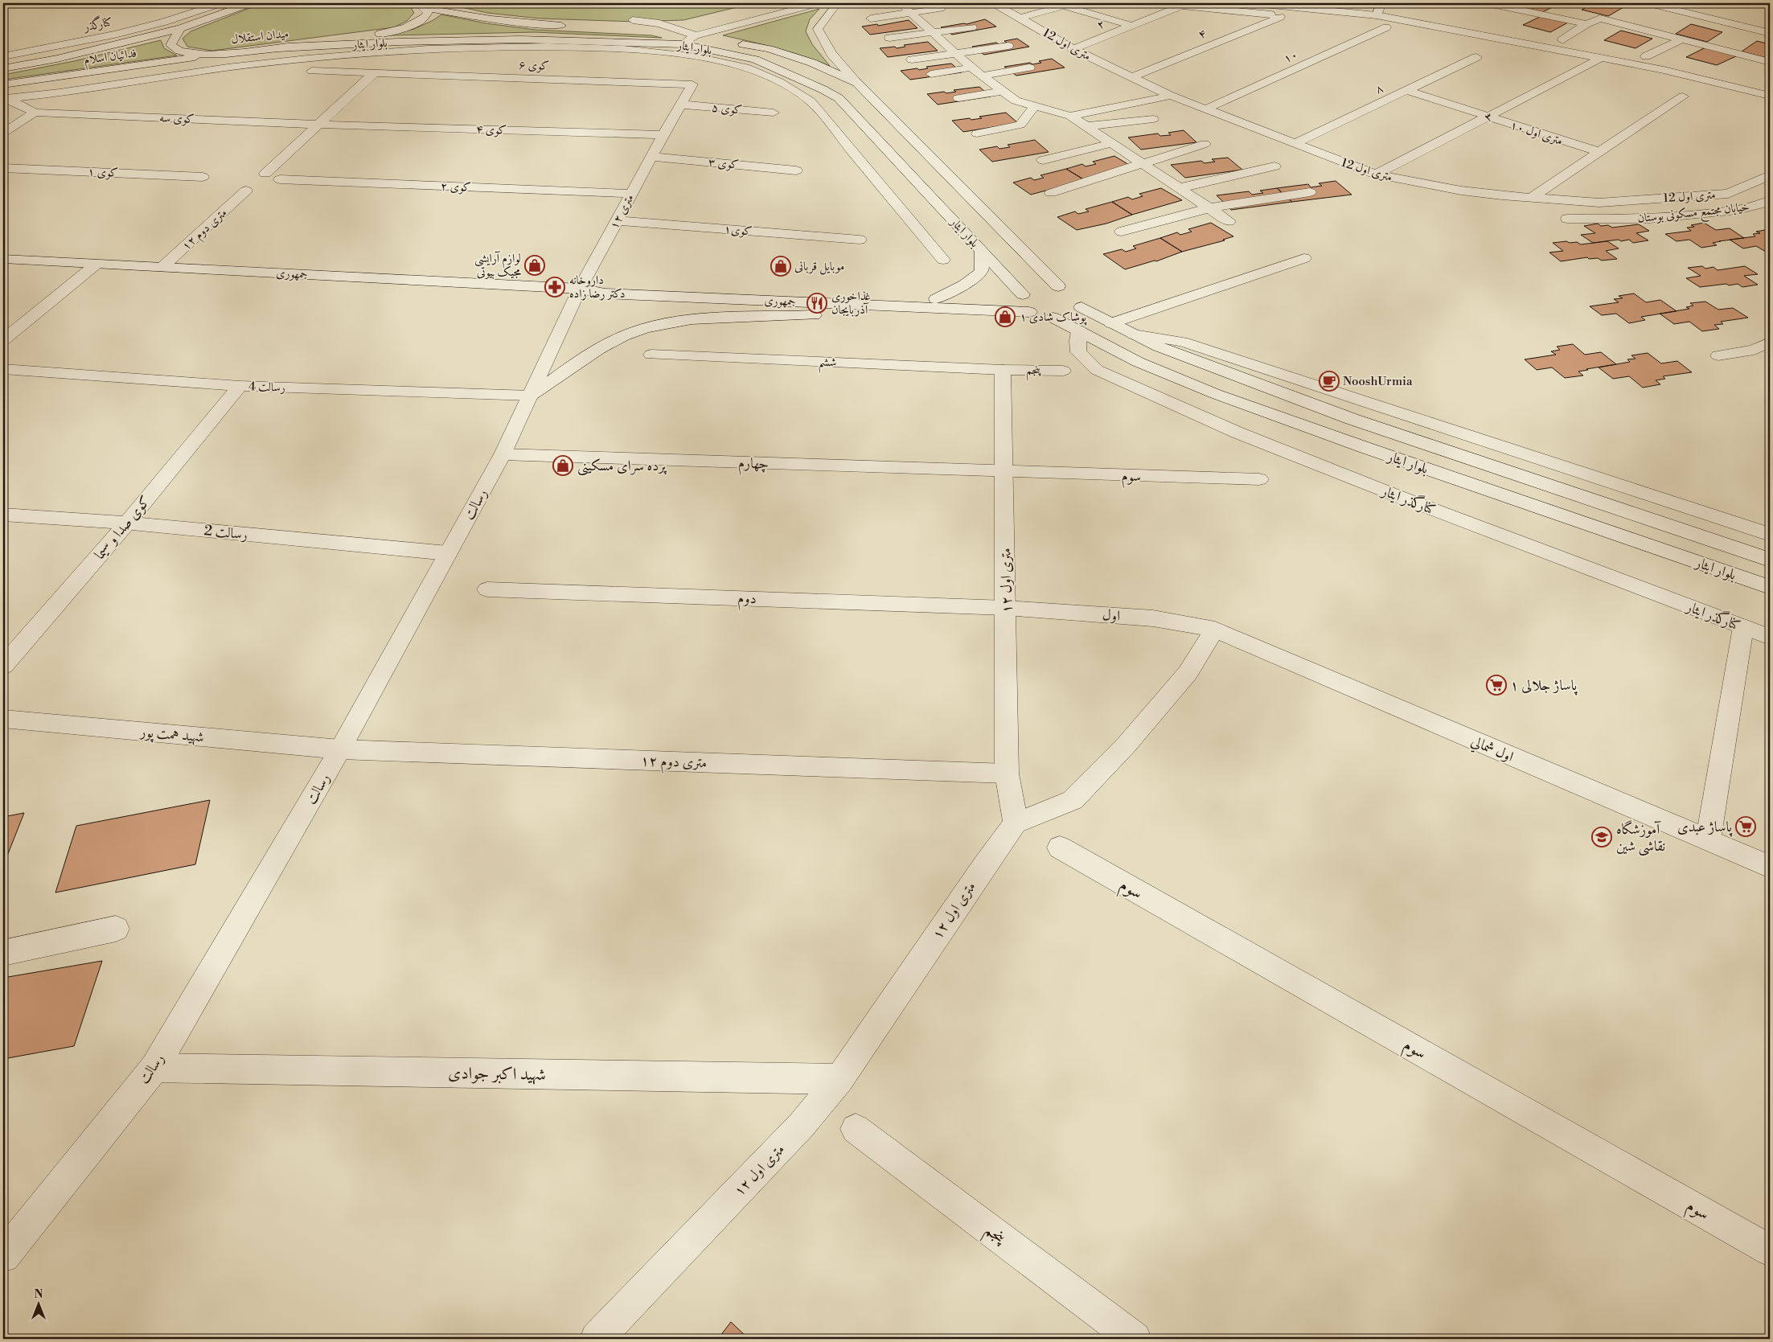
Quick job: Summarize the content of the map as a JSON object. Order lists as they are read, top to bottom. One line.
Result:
{"streets":{"street":["کنارگذر","۲","۴","میدان استقلال","بلوار ایثار","12 متری اول","فدائیان اسلام","۱۰","کوی ۶","۸","کوی ۵","۳","کوی سه","کوی ۴","۱۰ متری اول","کوی ۳","کوی ۱","کوی ۲","۱۲ متری","خیابان مجتمع مسکونی بوستان","۱۲ متری دوم","کوی۱","جمهوری","ششم","پنجم","رسالت 4","چهارم","سوم","کنارگذر ایثار","رسالت","کوی صدا و سیما","رسالت 2","۱۲ متری اول","دوم","اول","شهید همت پور","اول شمالي","شهید اکبر جوادی"]},"crossings":[["۲","12 متری اول"],["۴","12 متری اول"],["میدان استقلال","بلوار ایثار"],["میدان استقلال","فدائیان اسلام"],["بلوار ایثار","جمهوری"],["بلوار ایثار","کنارگذر ایثار"],["12 متری اول","۱۰"],["12 متری اول","۸"],["12 متری اول","۳"],["کوی ۶","۱۲ متری"],["۸","۱۰ متری اول"],["کوی ۵","۱۲ متری"],["۳","۱۰ متری اول"],["کوی سه","کوی ۴"],["کوی ۴","۱۲ متری"],["کوی ۳","۱۲ متری"],["کوی ۲","۱۲ متری"],["۱۲ متری","کوی۱"],["۱۲ متری","جمهوری"],["۱۲ متری","رسالت"],["۱۲ متری دوم","جمهوری"],["۱۲ متری دوم","رسالت"],["۱۲ متری دوم","۱۲ متری اول"],["۱۲ متری دوم","شهید همت پور"],["جمهوری","رسالت"],["ششم","پنجم"],["ششم","۱۲ متری اول"],["پنجم","۱۲ متری اول"],["رسالت 4","رسالت"],["رسالت 4","کوی صدا و سیما"],["چهارم","سوم"],["چهارم","رسالت"],["چهارم","۱۲ متری اول"],["سوم","۱۲ متری اول"],["رسالت","رسالت 2"],["رسالت","شهید همت پور"],["رسالت","شهید اکبر جوادی"],["کوی صدا و سیما","رسالت 2"],["۱۲ متری اول","دوم"],["۱۲ متری اول","اول"],["۱۲ متری اول","شهید اکبر جوادی"],["دوم","اول"],["اول","اول شمالي"]],"places":{"shop":["لوازم آرایشی مجیک بیوتی","موبایل قربانی","پوشاک شادی ۱","پرده سرای مسکینی"],"pharmacy":["داروخانه دکتر رضا زاده"],"restaurant":["غذاخوری آذربایجان"],"cafe":["NooshUrmia"],"supermarket":["پاساژ جلالی ۱","پاساژ عبدی"],"school or university":["آموزشگاه نقاشی شین"]},"north":"top"}
